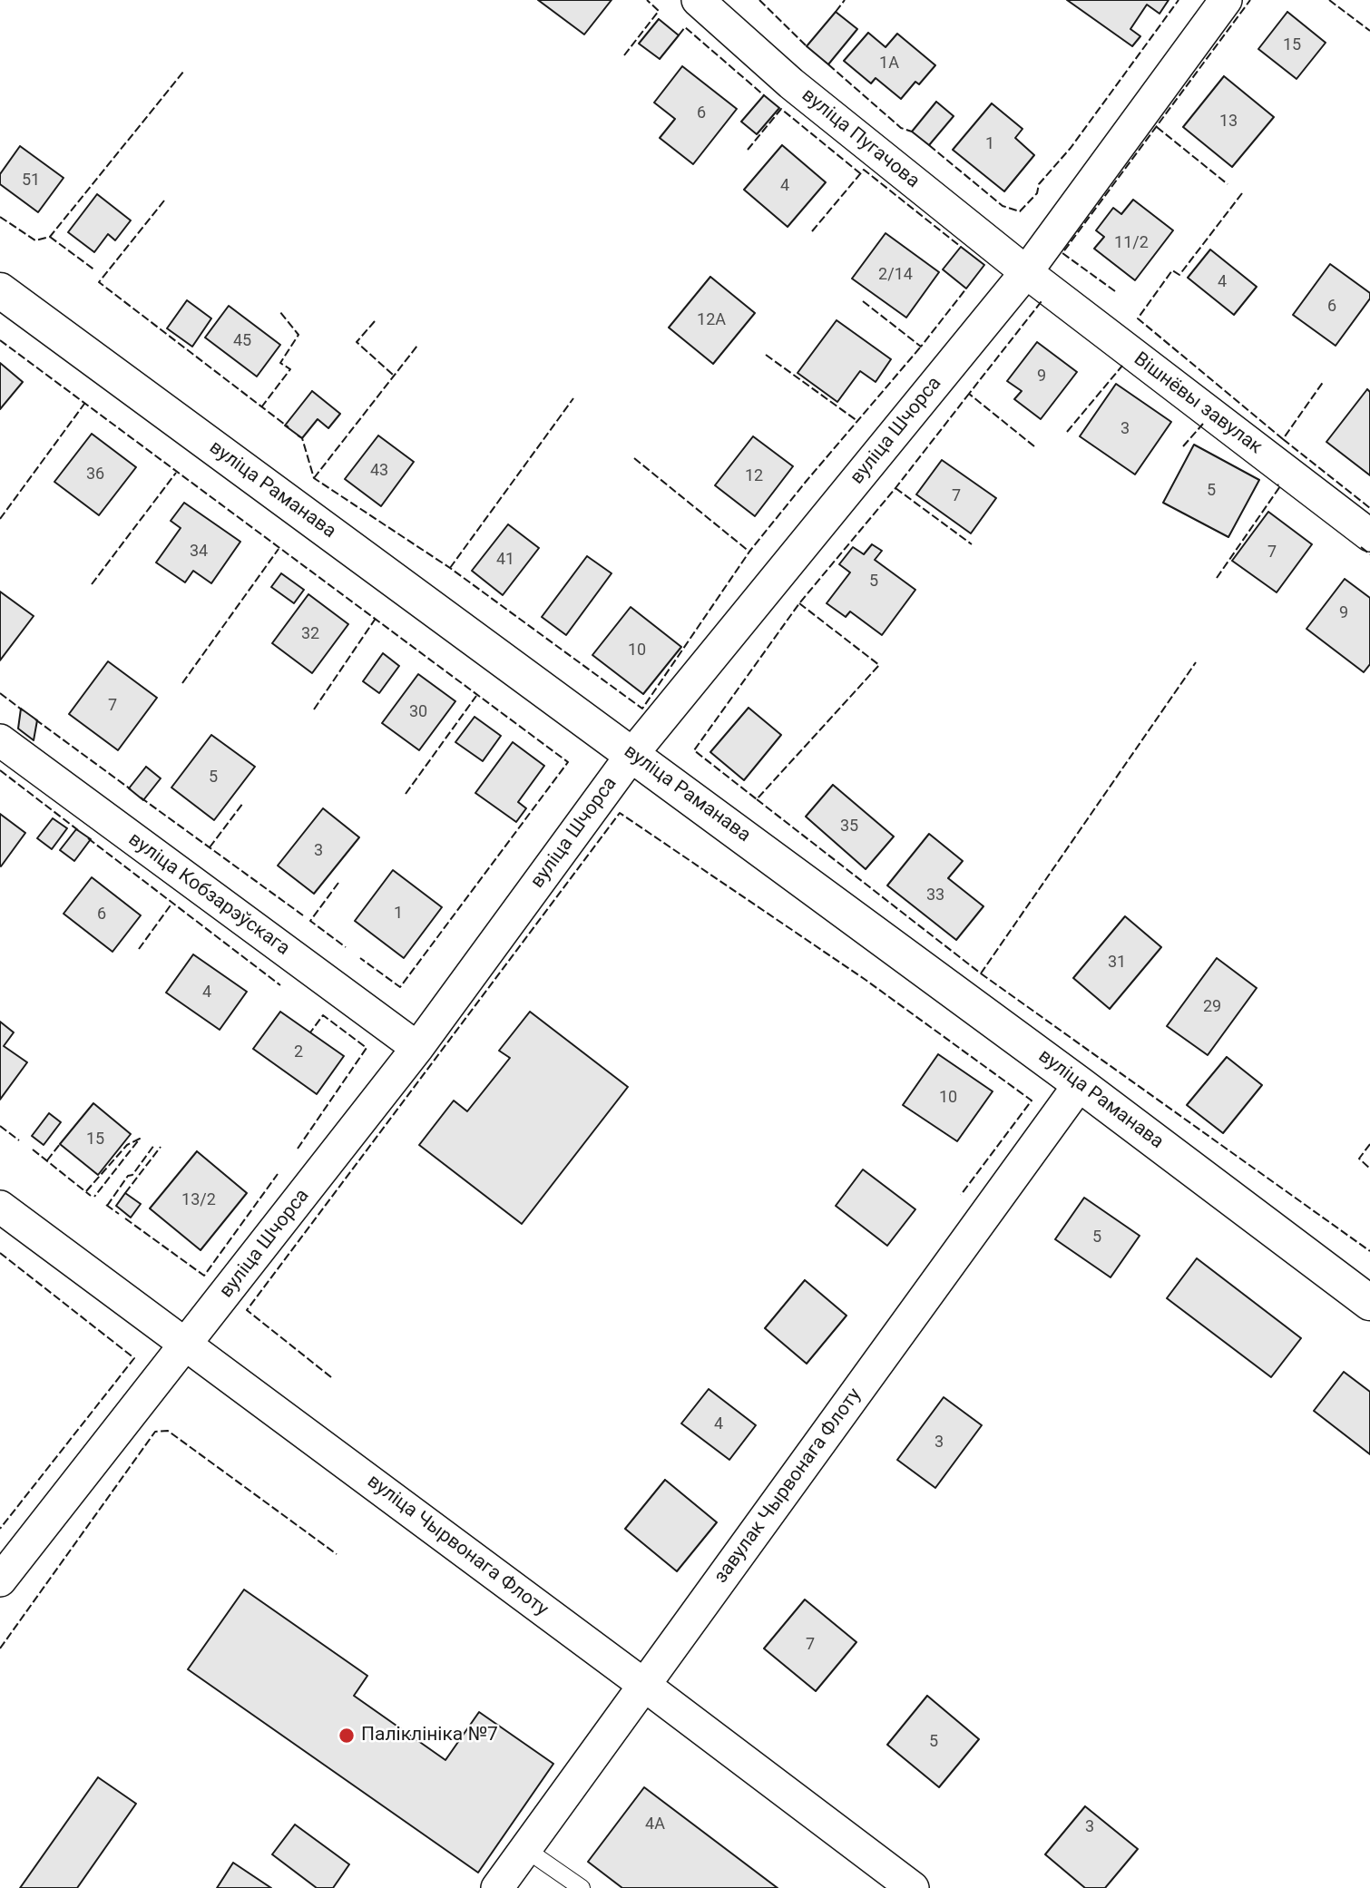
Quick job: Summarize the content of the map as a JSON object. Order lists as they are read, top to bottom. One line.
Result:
{"streets":{"main road":["вуліца Раманава"],"street":["вуліца Пугачова","Вішнёвы завулак","вуліца Шчорса","вуліца Кобзарэўскага","завулак Чырвонага Флоту","вуліца Чырвонага Флоту"]},"crossings":[["вуліца Пугачова","Вішнёвы завулак"],["вуліца Пугачова","вуліца Шчорса"],["Вішнёвы завулак","вуліца Шчорса"],["вуліца Шчорса","вуліца Раманава"],["вуліца Шчорса","вуліца Кобзарэўскага"],["вуліца Шчорса","вуліца Чырвонага Флоту"],["вуліца Раманава","завулак Чырвонага Флоту"],["завулак Чырвонага Флоту","вуліца Чырвонага Флоту"]],"places":["Паліклініка №7"],"house_numbers":["15","1А","6","13","1","51","4","11/2","2/14","4","6","12А","45","9","3","43","36","12","5","7","34","7","41","5","9","32","10","7","30","5","35","3","33","1","6","31","4","29","2","10","15","13/2","5","4","3","7","5","4А","3"]}
